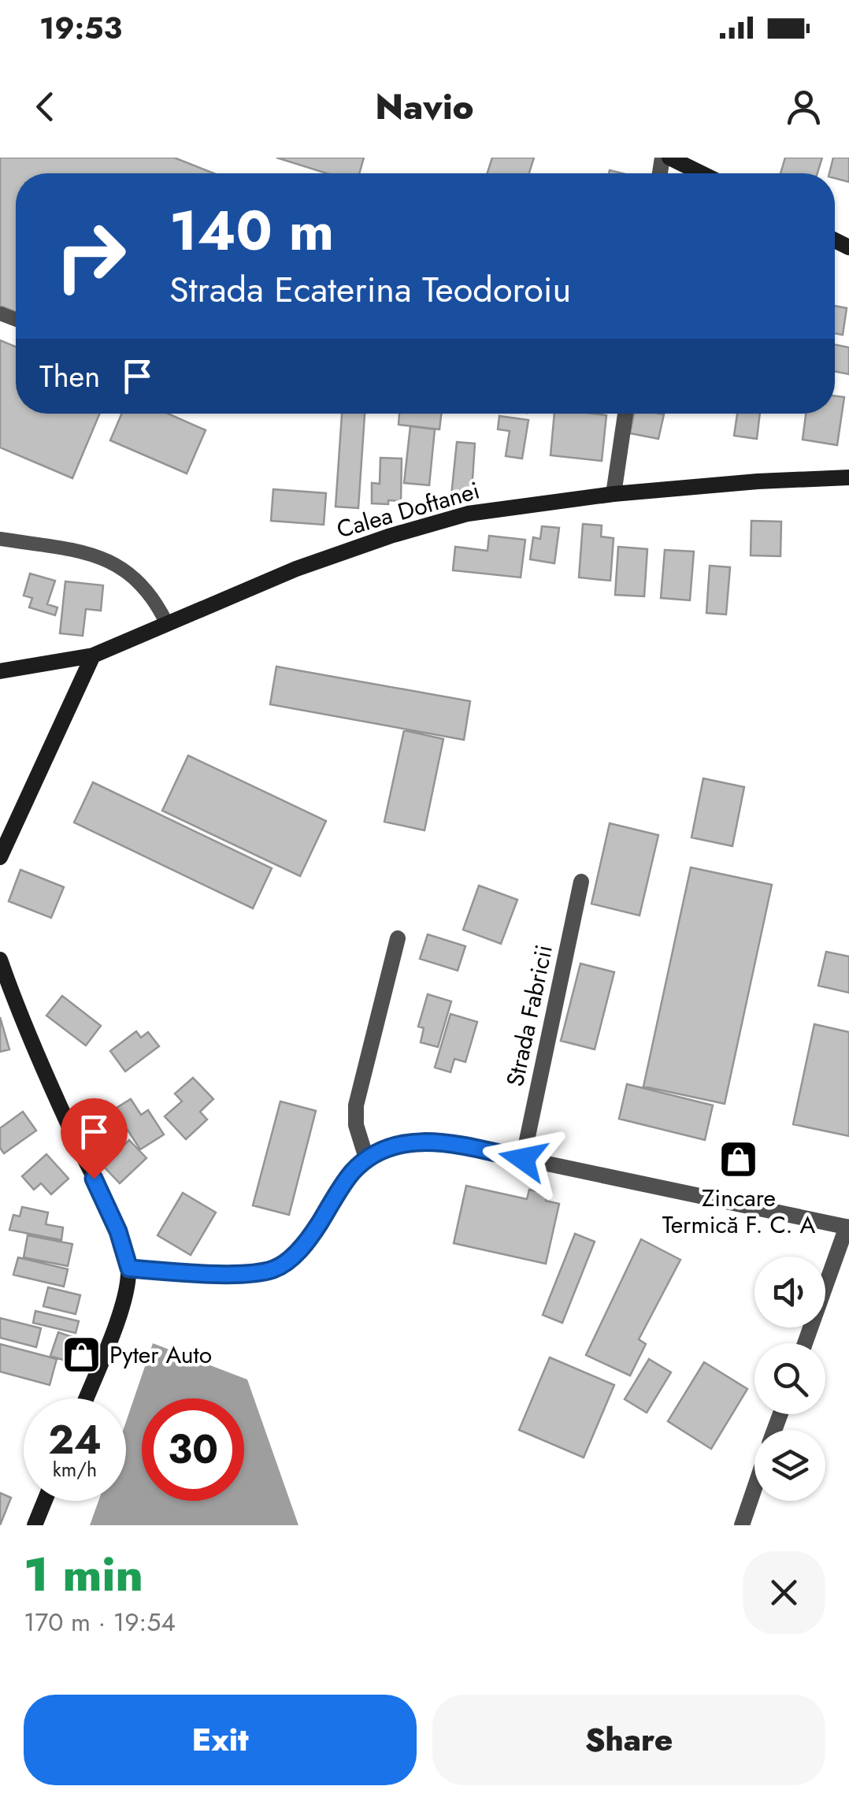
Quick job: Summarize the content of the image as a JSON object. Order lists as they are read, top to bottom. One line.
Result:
{"streets":{"main road":["Calea Doftanei"],"street":["Strada Fabricii"]},"places":{"shop":["Zincare Termică F. C. A","Pyter Auto"]},"page":{"status":"19:53","header":"Navio","turn":["140 m","Strada Ecaterina Teodoroiu"],"then":"Then","speed":"24 km/h","limit":"30","heading":["1 min","170 m · 19:54"],"buttons":["Exit","Share"]}}
